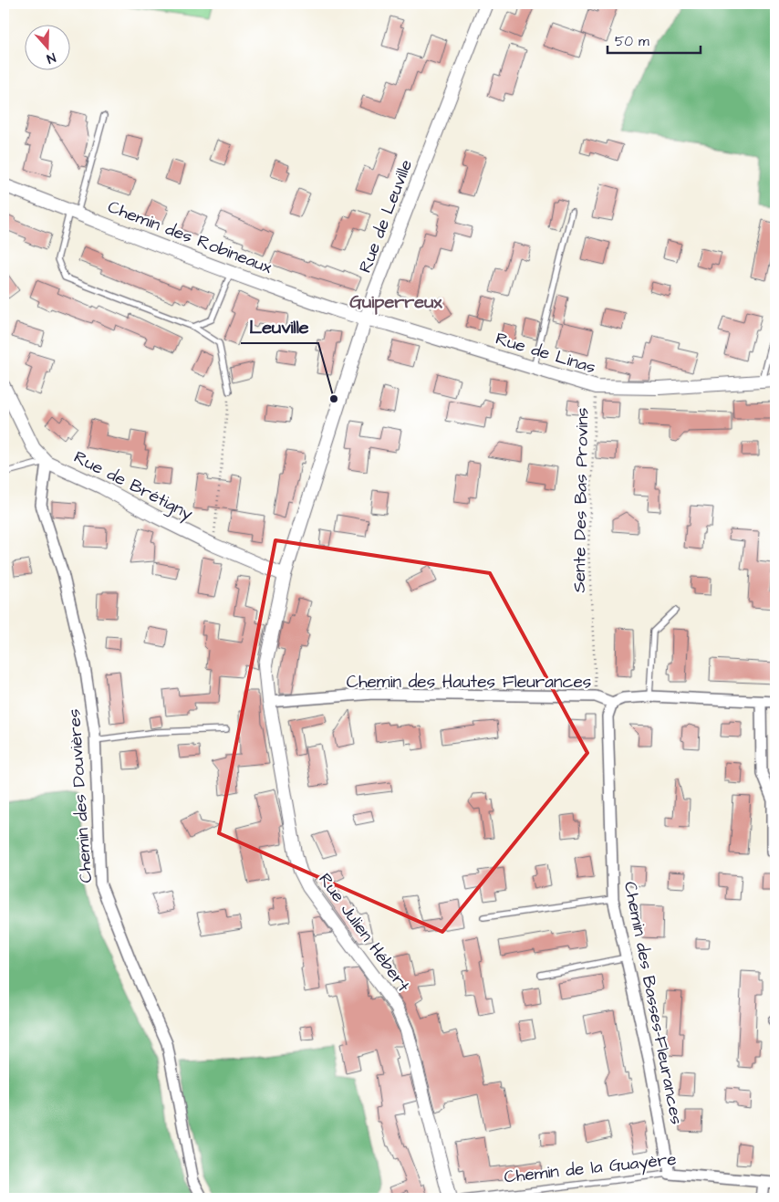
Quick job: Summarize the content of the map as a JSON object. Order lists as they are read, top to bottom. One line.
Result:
{"streets":{"street":["Rue de Leuville","Chemin des Robineaux","Rue de Linas","Rue de Brétigny","Chemin des Hautes Fleurances","Chemin des Douvières","Rue Julien Hébert","Chemin des Basses-Fleurances","Chemin de la Guayère"],"path":["Sente Des Bas Provins"]},"crossings":[["Rue de Leuville","Chemin des Robineaux"],["Rue de Leuville","Rue de Linas"],["Rue de Leuville","Rue de Brétigny"],["Rue de Leuville","Rue Julien Hébert"],["Chemin des Robineaux","Rue de Linas"],["Rue de Linas","Sente Des Bas Provins"],["Rue de Brétigny","Chemin des Douvières"],["Rue de Brétigny","Rue Julien Hébert"],["Sente Des Bas Provins","Chemin des Hautes Fleurances"],["Chemin des Hautes Fleurances","Rue Julien Hébert"],["Chemin des Hautes Fleurances","Chemin des Basses-Fleurances"],["Chemin des Basses-Fleurances","Chemin de la Guayère"]],"districts":["Guiperreux"],"places":["Leuville"],"scale_bar":"50 m","north":"bottom"}
